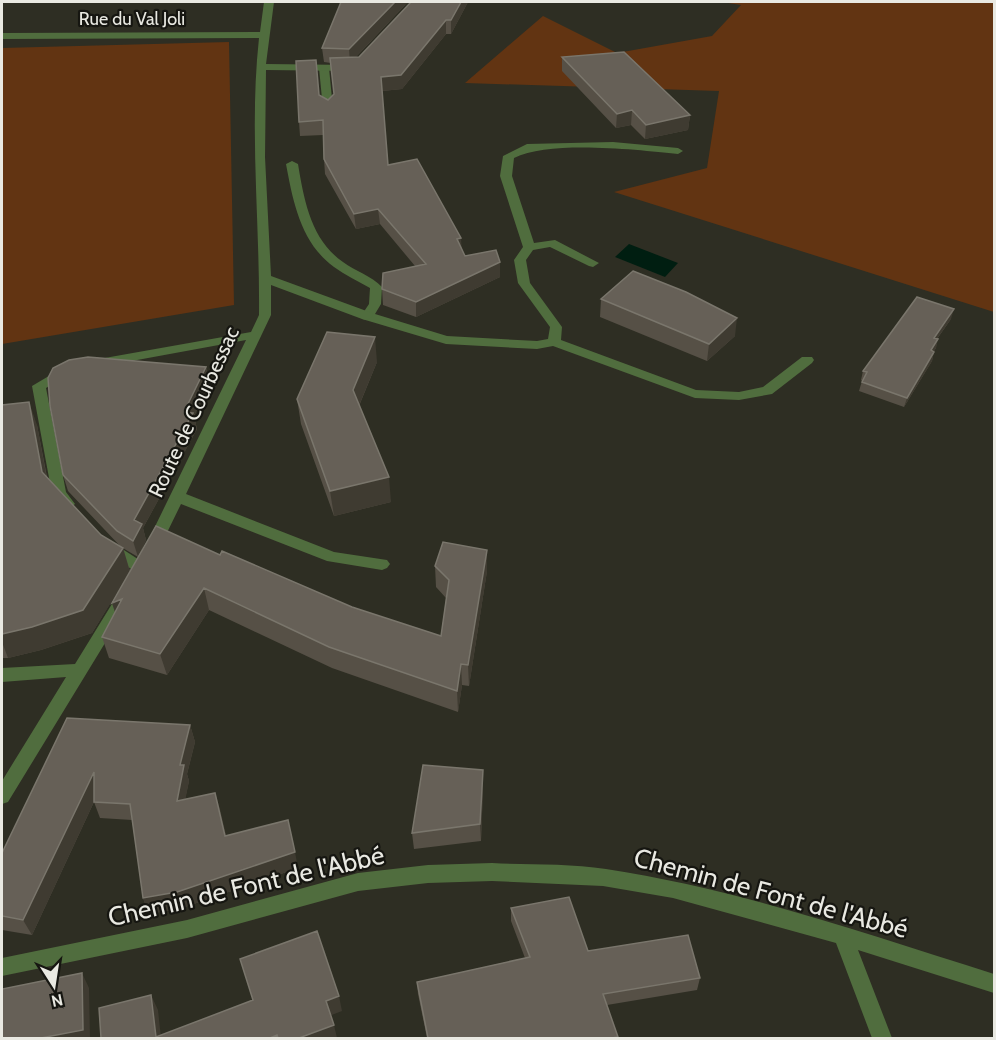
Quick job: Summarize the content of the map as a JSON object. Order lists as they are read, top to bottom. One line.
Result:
{"streets":{"street":["Rue du Val Joli","Route de Courbessac","Chemin de Font de l'Abbé"]},"crossings":[["Rue du Val Joli","Route de Courbessac"]],"north":"bottom"}
